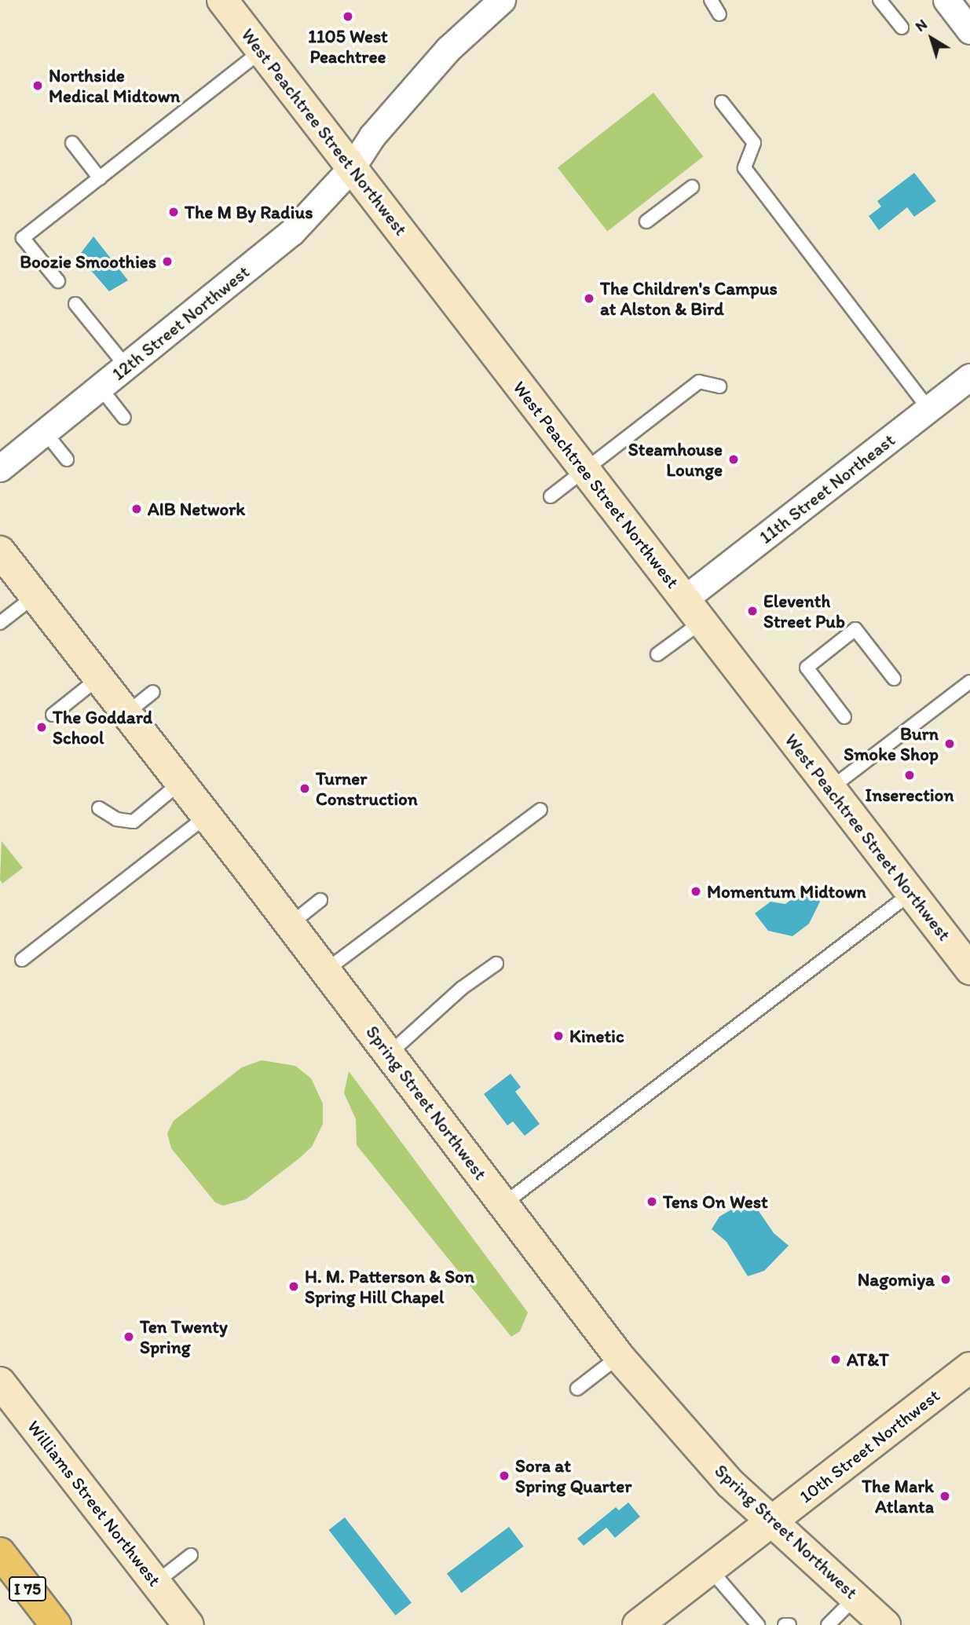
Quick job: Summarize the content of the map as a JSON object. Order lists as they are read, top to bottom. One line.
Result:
{"streets":{"highway":["I 75"],"main road":["West Peachtree Street Northwest","Spring Street Northwest","10th Street Northwest","Williams Street Northwest"],"street":["12th Street Northwest","11th Street Northeast"]},"crossings":[["West Peachtree Street Northwest","12th Street Northwest"],["West Peachtree Street Northwest","11th Street Northeast"],["Spring Street Northwest","10th Street Northwest"]],"places":["1105 West Peachtree","Northside Medical Midtown","The M By Radius","Boozie Smoothies","The Children's Campus at Alston & Bird","Steamhouse Lounge","AIB Network","Eleventh Street Pub","The Goddard School","Burn Smoke Shop","Inserection","Turner Construction","Momentum Midtown","Kinetic","Tens On West","Nagomiya","H. M. Patterson & Son Spring Hill Chapel","Ten Twenty Spring","AT&T","Sora at Spring Quarter","The Mark Atlanta"],"north":"top left"}
